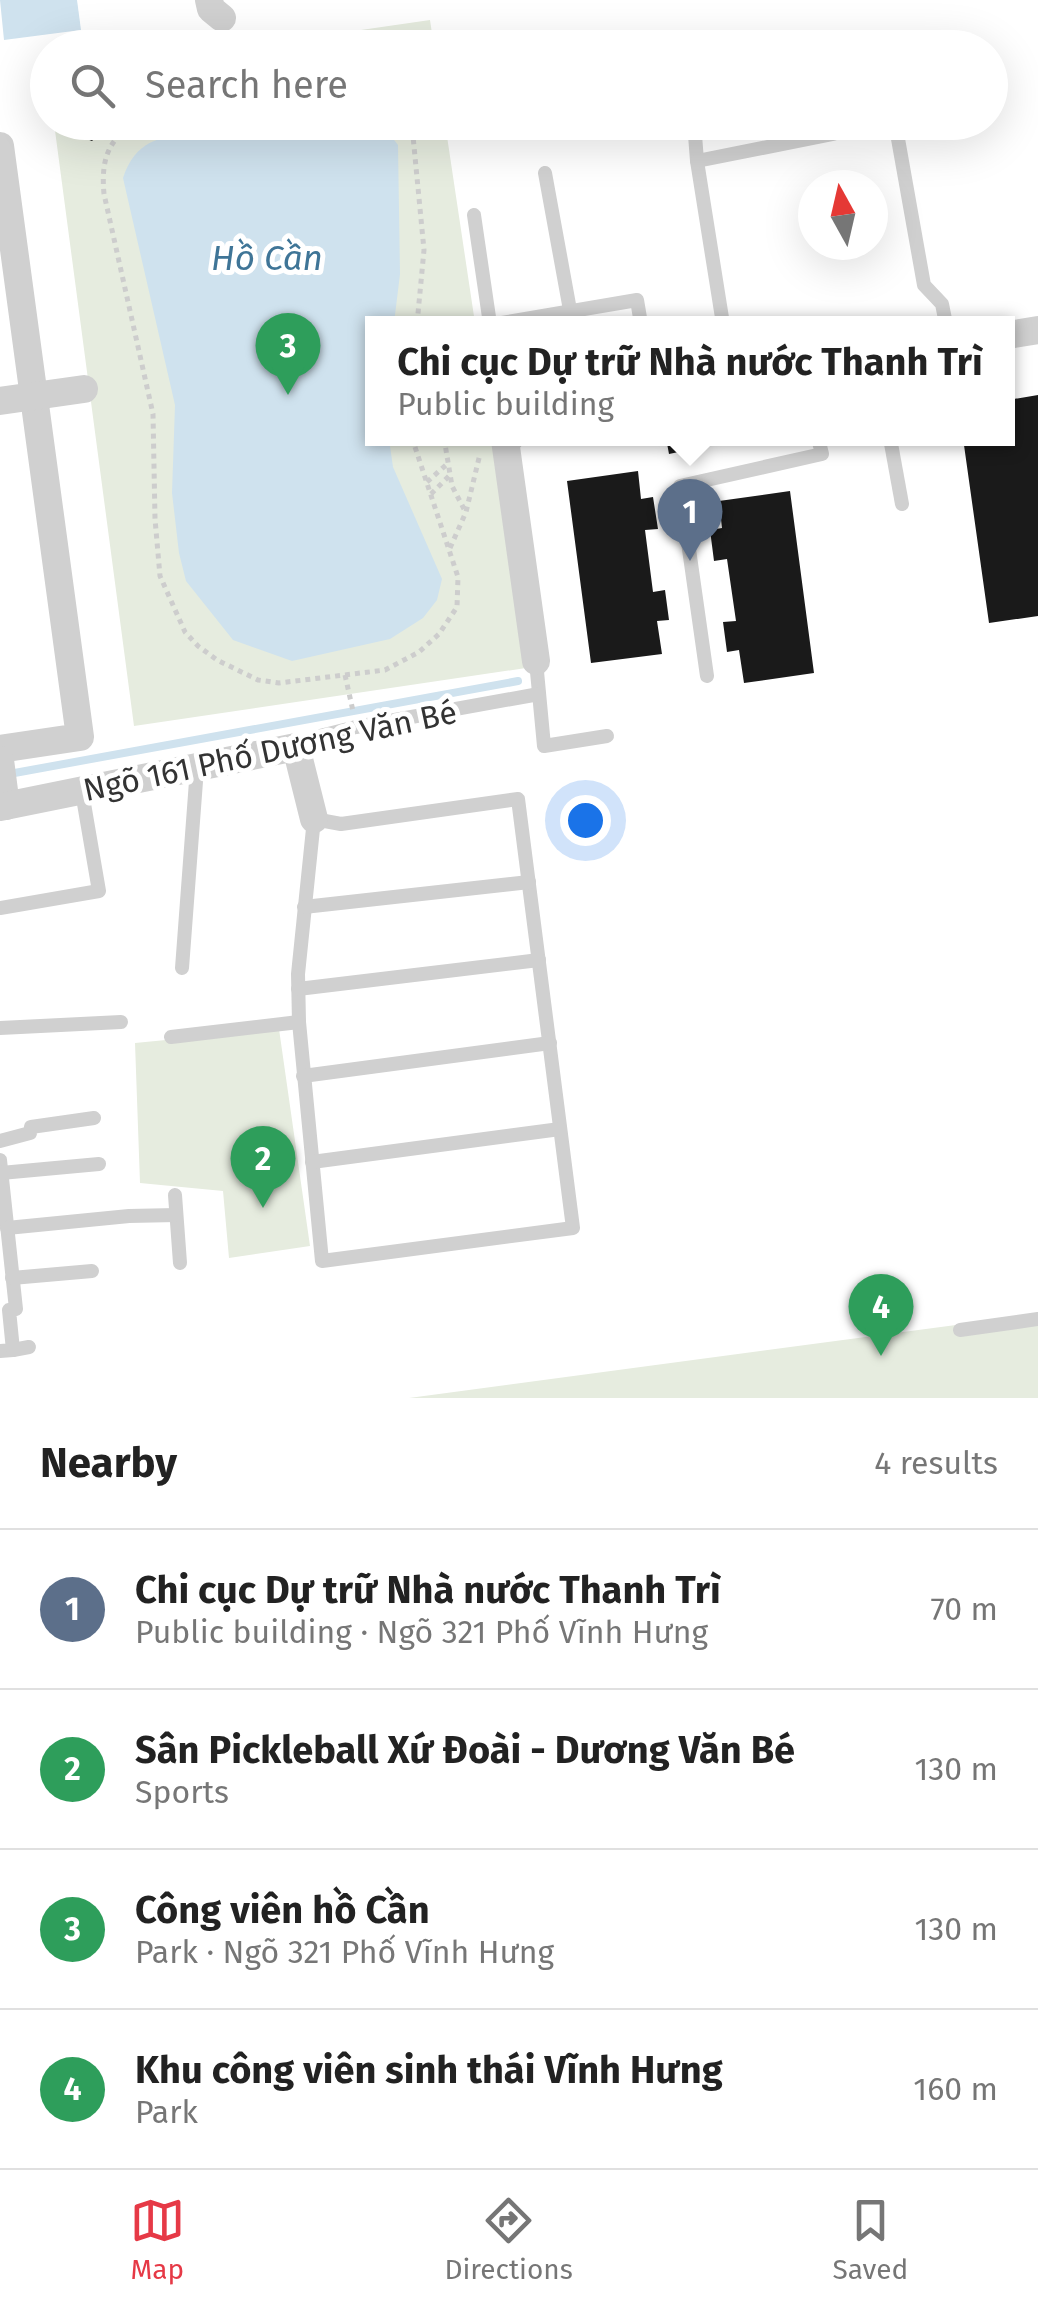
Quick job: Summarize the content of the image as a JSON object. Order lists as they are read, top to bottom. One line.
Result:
{"streets":{"street":["Ngõ 161 Phố Dương Văn Bé"]},"water":["Hồ Cần"],"north":"top","page":{"search":"Search here","pins":["3","1","2","4"],"popup":["Chi cục Dự trữ Nhà nước Thanh Trì","Public building"],"heading":["Nearby","4 results"],"list":[{"mark":"1","name":"Chi cục Dự trữ Nhà nước Thanh Trì","note":"Public building · Ngõ 321 Phố Vĩnh Hưng","value":"70 m"},{"mark":"2","name":"Sân Pickleball Xứ Đoài - Dương Văn Bé","note":"Sports","value":"130 m"},{"mark":"3","name":"Công viên hồ Cần","note":"Park · Ngõ 321 Phố Vĩnh Hưng","value":"130 m"},{"mark":"4","name":"Khu công viên sinh thái Vĩnh Hưng","note":"Park","value":"160 m"}],"nav":["Map","Directions","Saved"]}}
